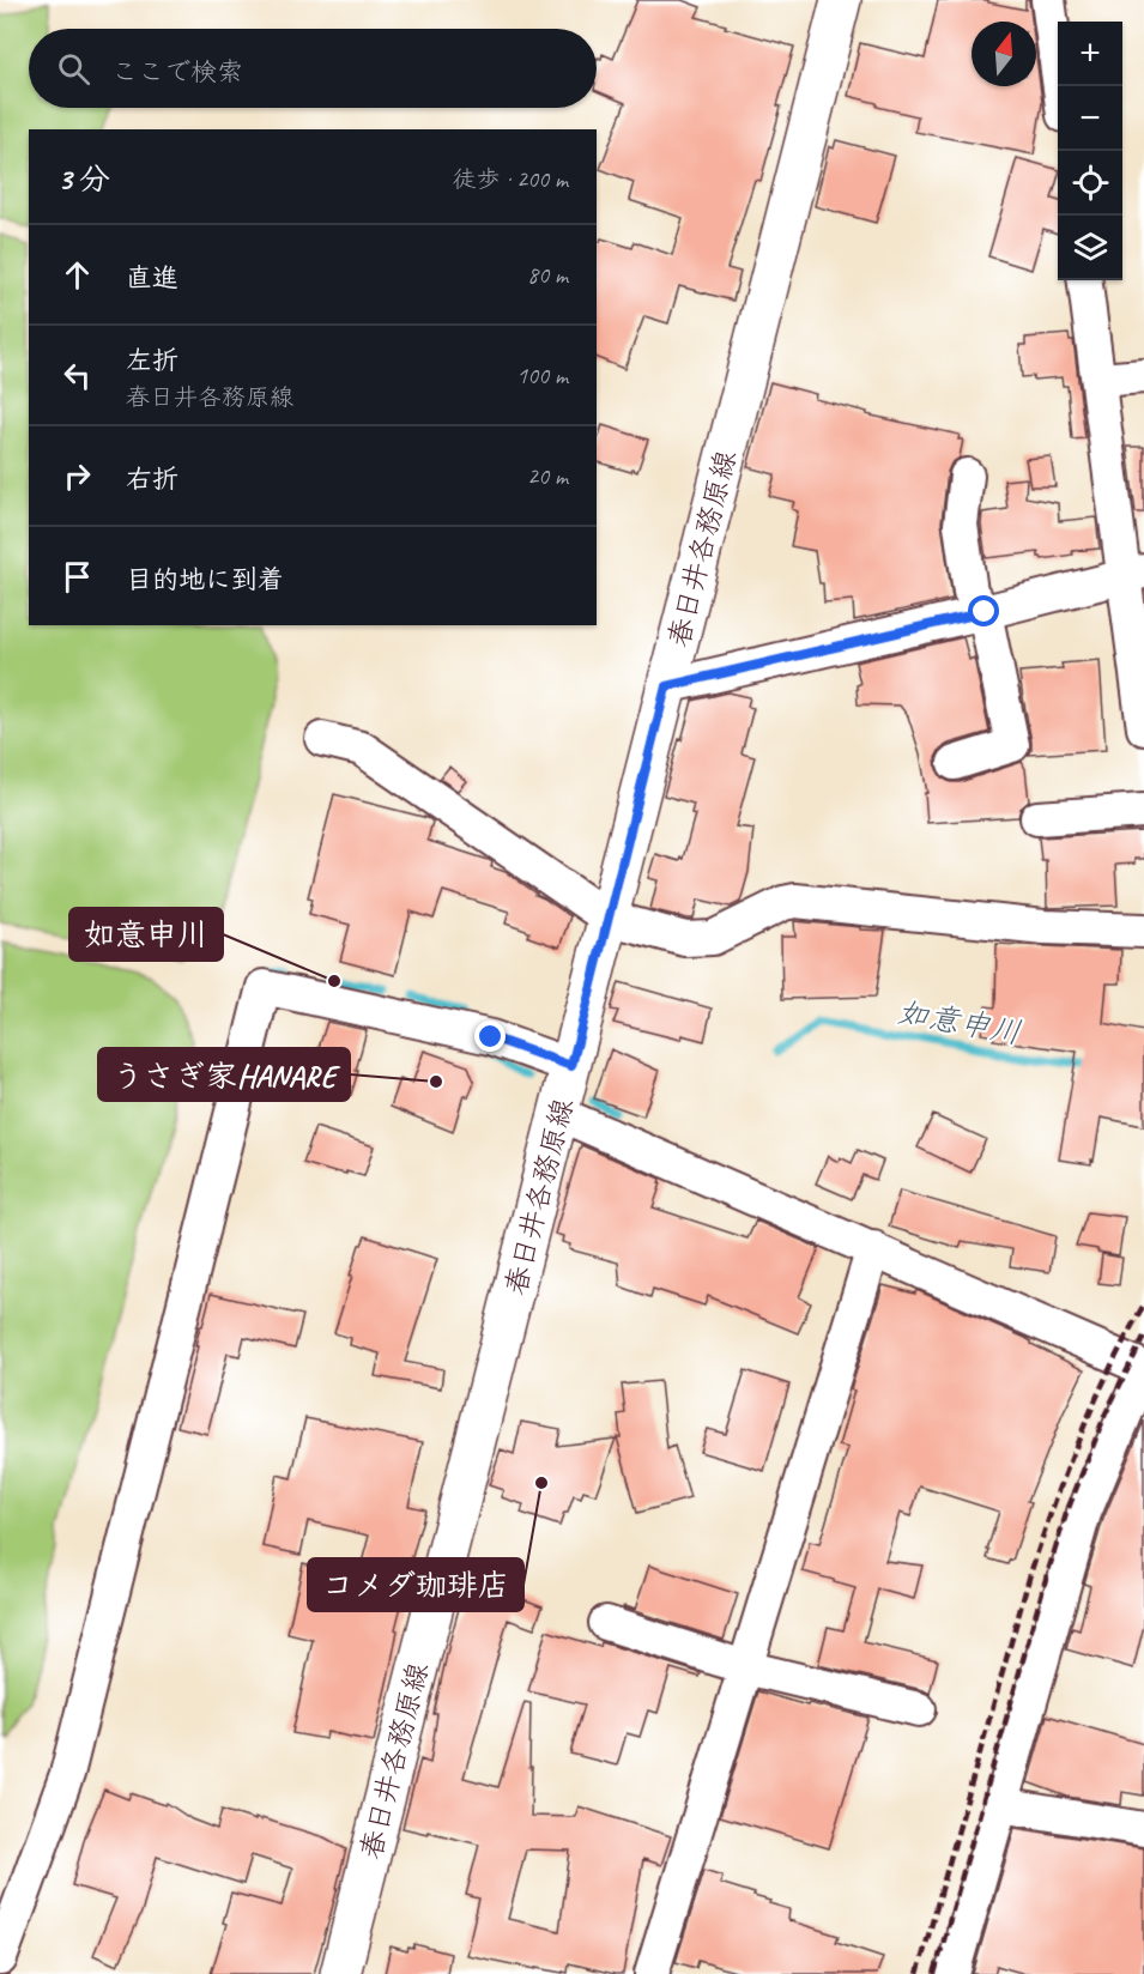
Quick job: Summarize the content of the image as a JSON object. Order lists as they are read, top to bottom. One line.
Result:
{"streets":{"main road":["春日井各務原線"]},"water":["如意申川"],"places":["如意申川","うさぎ家HANARE","コメダ珈琲店"],"north":"top","page":{"map_buttons":["+","−"],"search":"ここで検索","heading":["3 分","徒歩 · 200 m"],"list":[["直進","80 m"],["左折","春日井各務原線","100 m"],["右折","20 m"],"目的地に到着"]}}
